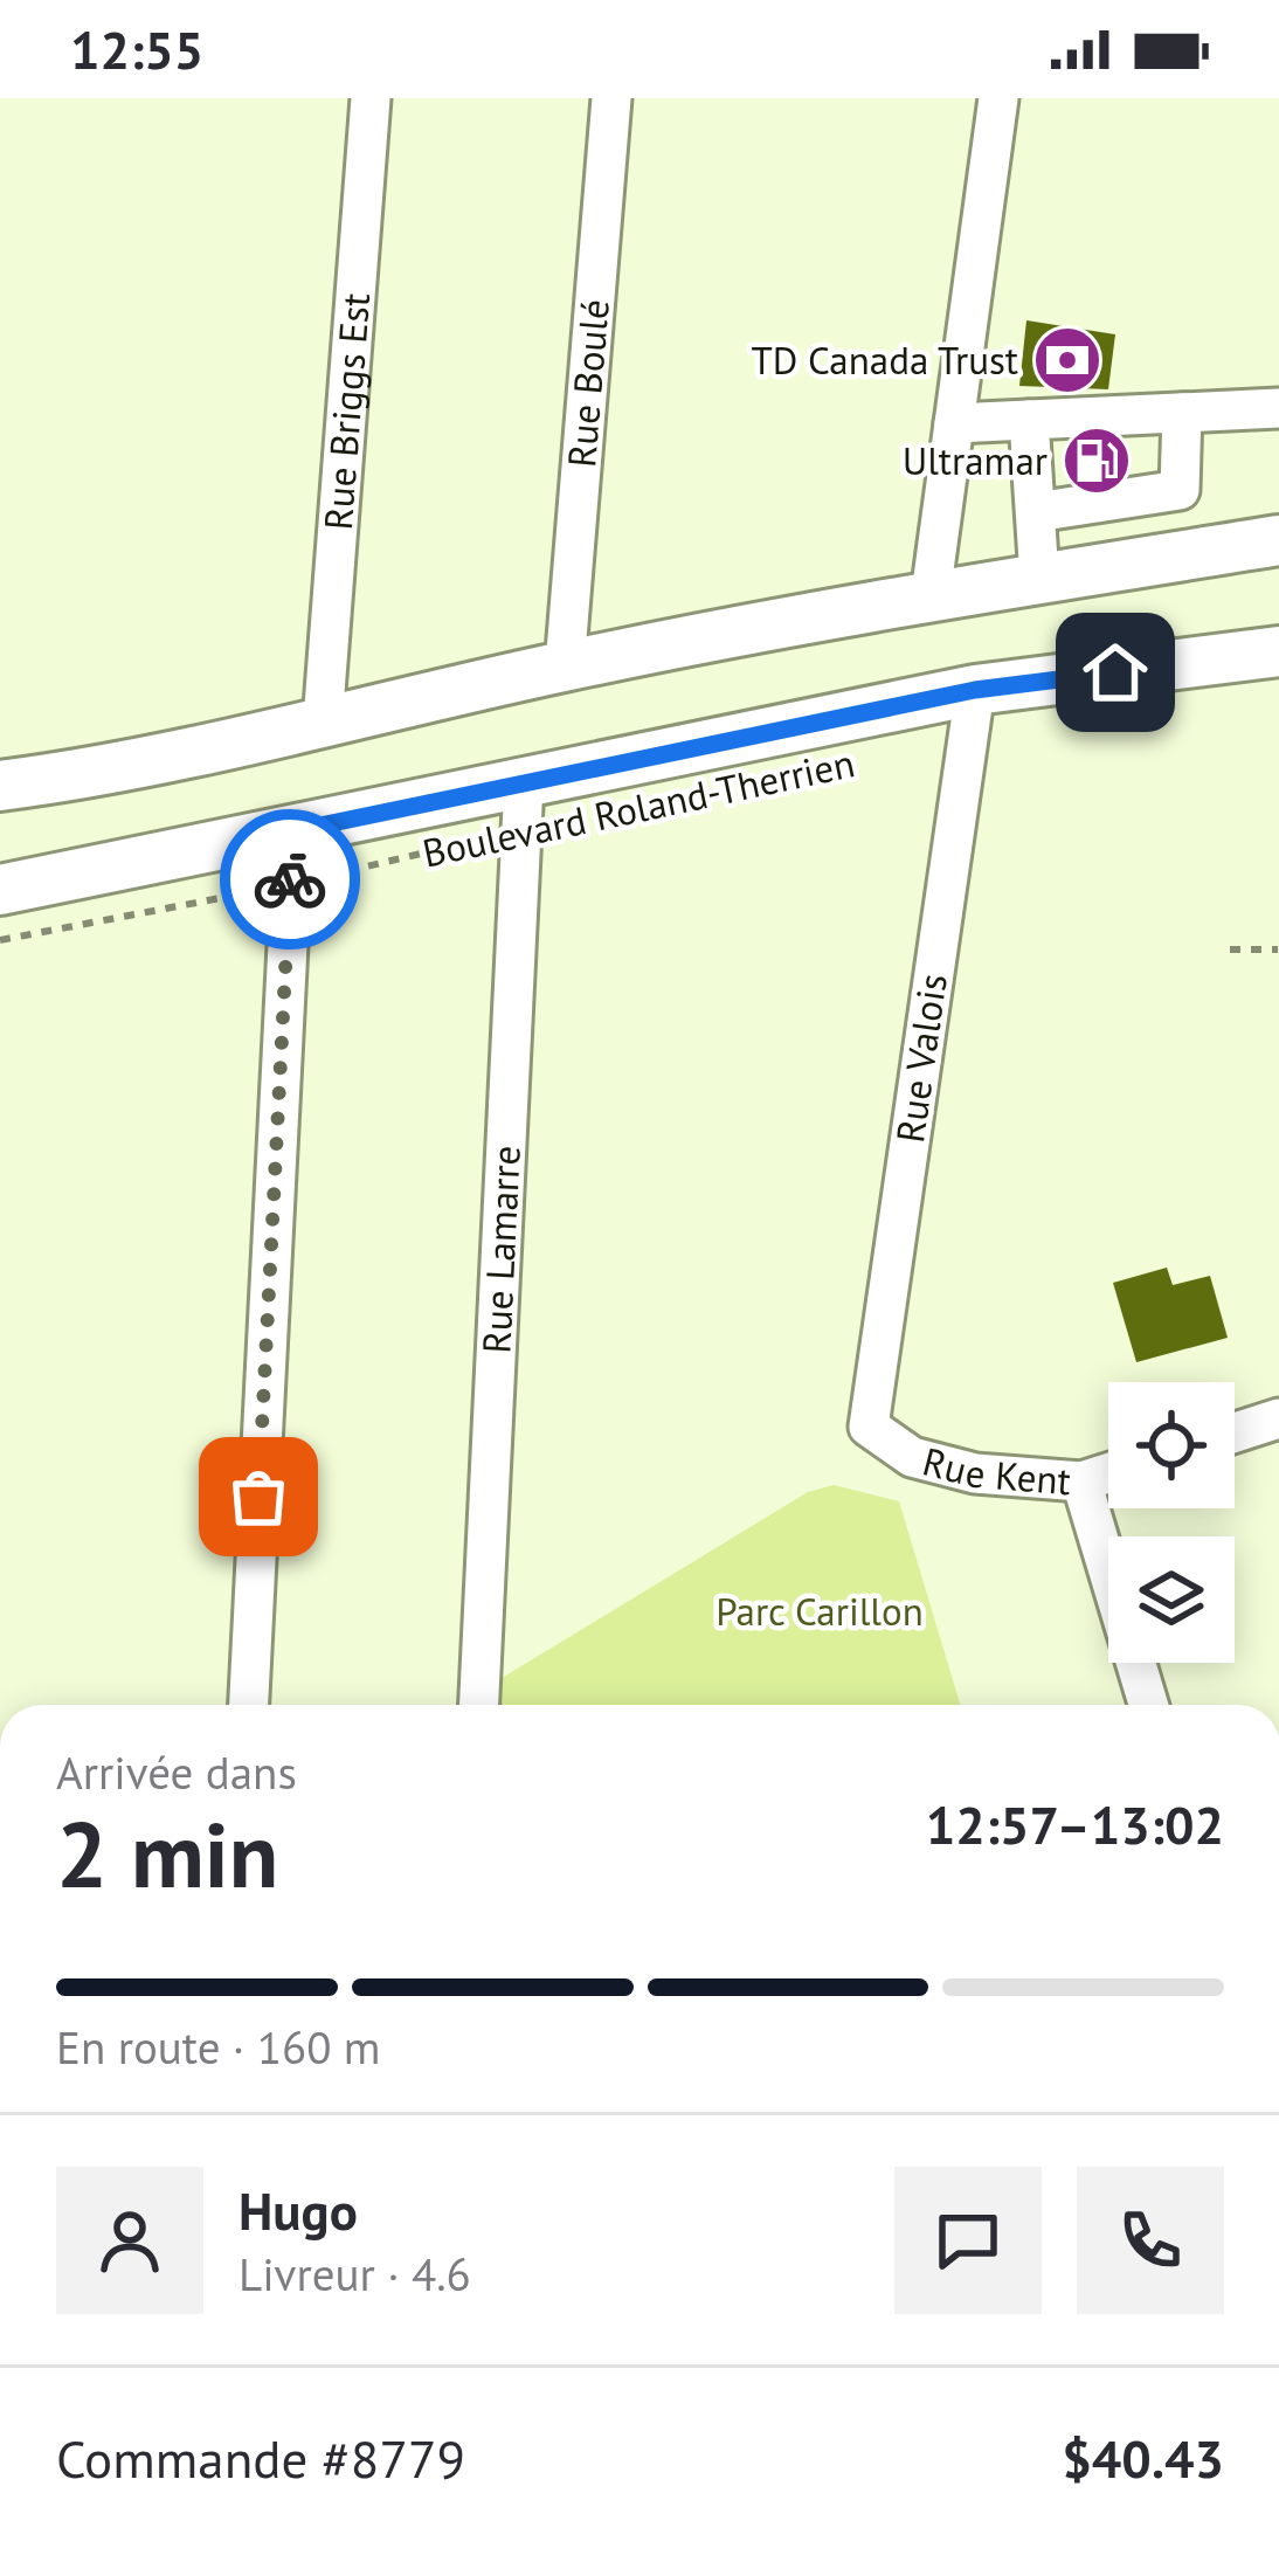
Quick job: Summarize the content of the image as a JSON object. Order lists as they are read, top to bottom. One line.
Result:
{"streets":{"main road":["Boulevard Roland-Therrien"],"street":["Rue Boulé","Rue Briggs Est","Rue Valois","Rue Lamarre","Rue Kent"]},"crossings":[["Boulevard Roland-Therrien","Rue Valois"],["Boulevard Roland-Therrien","Rue Lamarre"],["Rue Valois","Rue Kent"]],"parks":["Parc Carillon"],"places":{"bank":["TD Canada Trust"],"fuel station":["Ultramar"]},"page":{"status":"12:55","heading":["2 min","Arrivée dans","12:57–13:02"],"panel":["Hugo","Livreur · 4.6","Commande #8779","$40.43"],"bar":"En route · 160 m"}}
